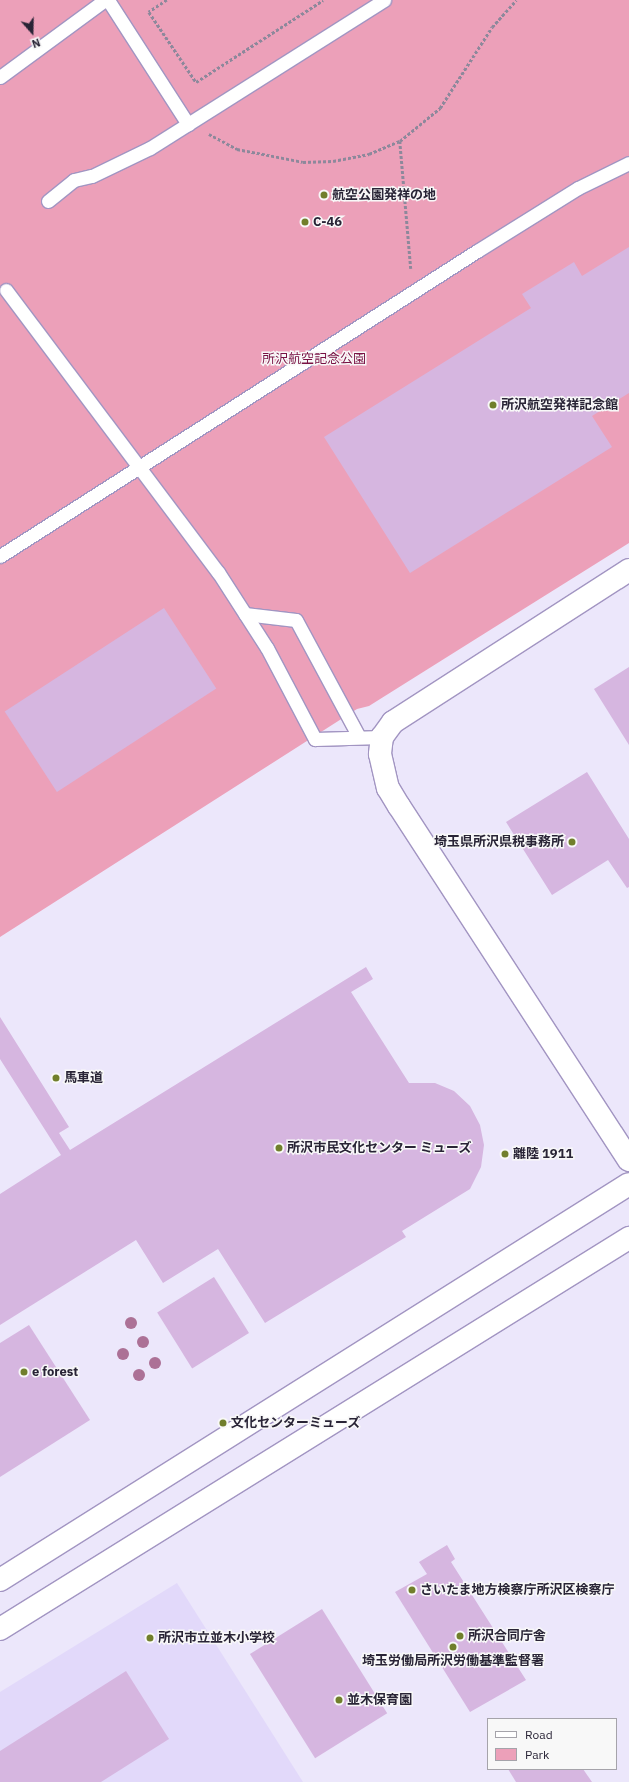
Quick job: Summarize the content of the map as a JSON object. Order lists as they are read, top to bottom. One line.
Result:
{"parks":["所沢航空記念公園"],"places":["航空公園発祥の地","C-46","所沢航空発祥記念館","埼玉県所沢県税事務所","馬車道","所沢市民文化センター ミューズ","離陸 1911","e forest","文化センターミューズ","さいたま地方検察庁所沢区検察庁","所沢合同庁舎","所沢市立並木小学校","埼玉労働局所沢労働基準監督署","並木保育園"],"legend":["Road","Park"],"north":"bottom"}
